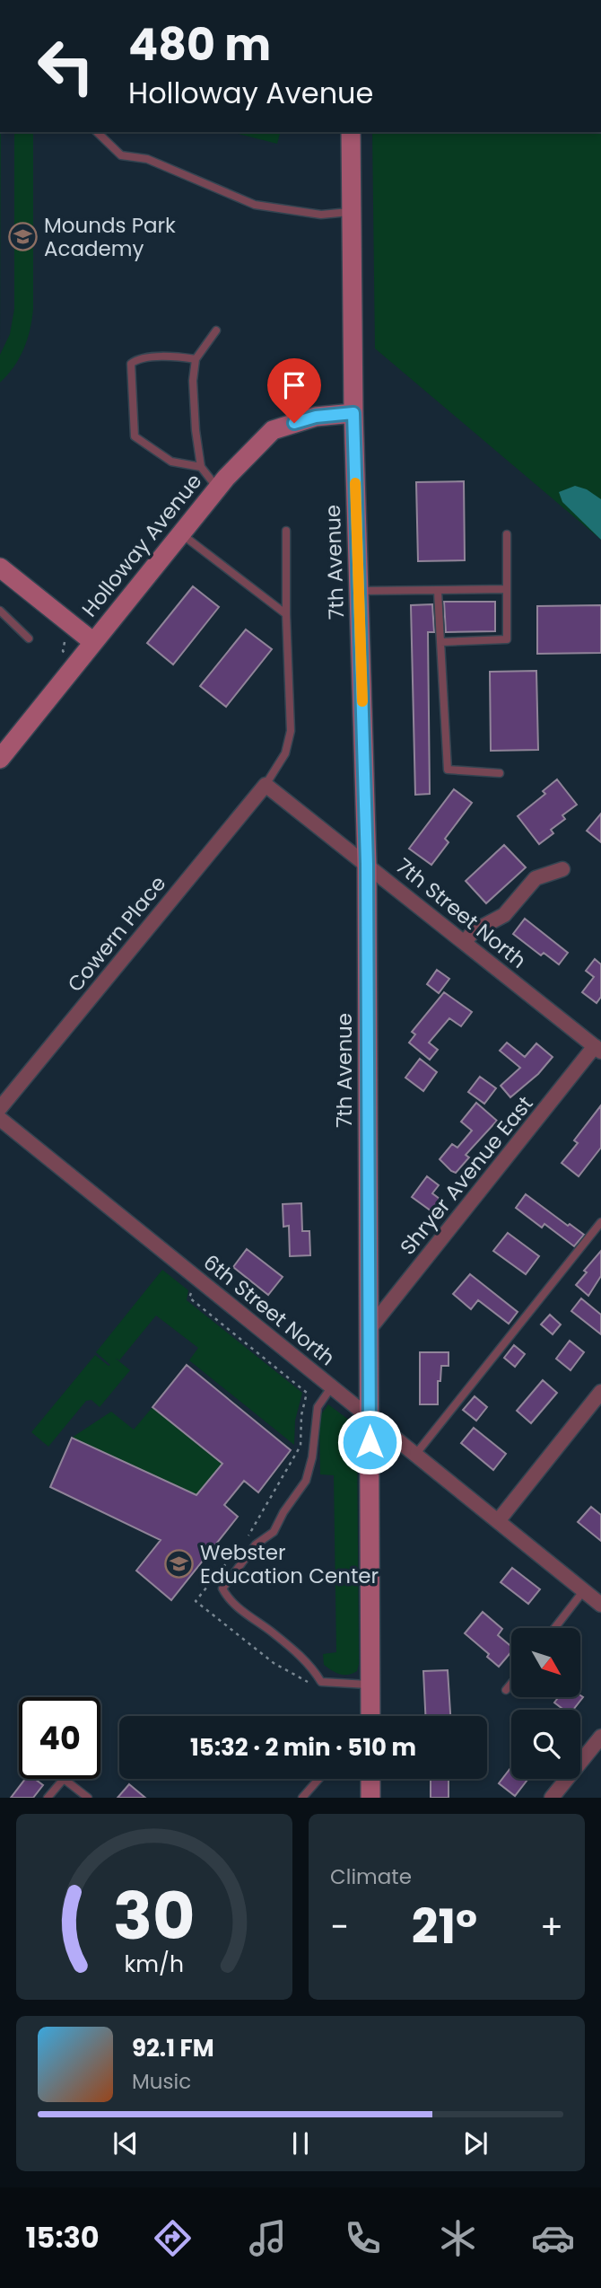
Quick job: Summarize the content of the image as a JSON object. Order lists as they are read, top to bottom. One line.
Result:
{"streets":{"street":["Holloway Avenue","7th Avenue","7th Street North","Cowern Place","Shryer Avenue East","6th Street North"]},"crossings":[["Holloway Avenue","7th Avenue"],["7th Avenue","7th Street North"],["7th Avenue","Shryer Avenue East"],["7th Avenue","6th Street North"],["7th Street North","Cowern Place"],["7th Street North","Shryer Avenue East"]],"places":{"school or university":["Mounds Park Academy","Webster Education Center"]},"north":"bottom right","page":{"turn":["480 m","Holloway Avenue"],"limit":"40","trip":"15:32 · 2 min · 510 m","tile":"Climate","heat":["−","21°","+"],"song":["92.1 FM","Music"],"tabs":"15:30","gauge":["30","km/h"]}}
